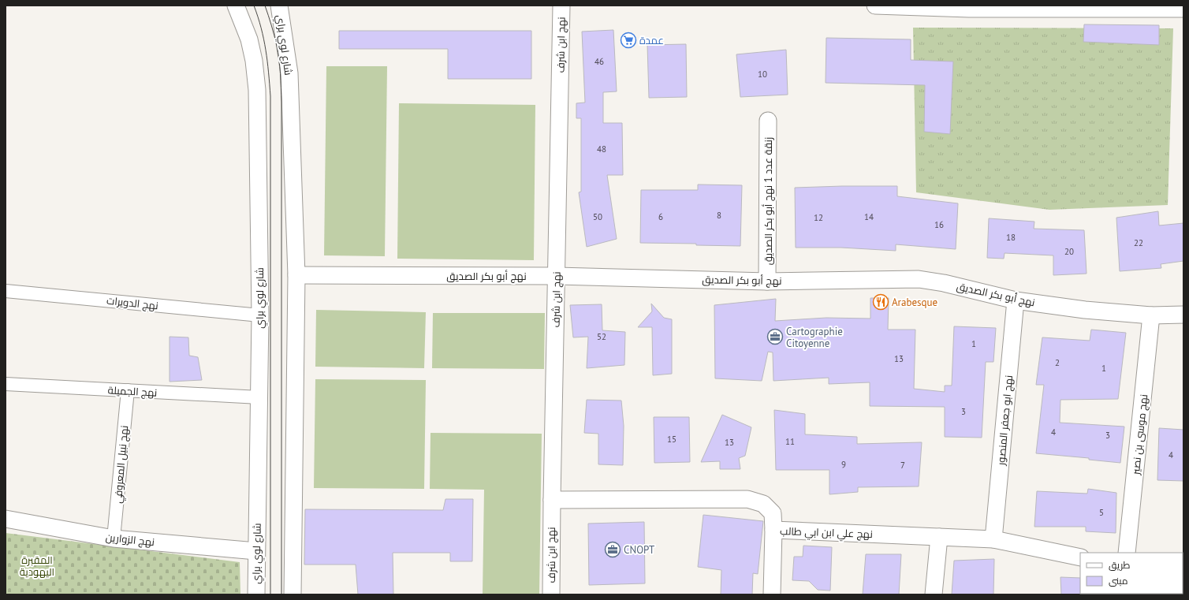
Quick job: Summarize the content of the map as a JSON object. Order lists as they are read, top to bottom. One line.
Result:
{"streets":{"street":["شارع لوي براي","نهج ابن شرف","زنقة عدد 1 نهج أبو بكر الصديق","نهج أبو بكر الصديق","نهج الدويرات","نهج الجميلة","نهج ابو جعفر المنصور","نهج موسى بن نصير","نهج نبيل المعروفي","نهج علي ابن ابي طالب","نهج الزوارين"]},"crossings":[["شارع لوي براي","نهج أبو بكر الصديق"],["شارع لوي براي","نهج الدويرات"],["شارع لوي براي","نهج الجميلة"],["شارع لوي براي","نهج الزوارين"],["نهج ابن شرف","نهج أبو بكر الصديق"],["نهج ابن شرف","نهج علي ابن ابي طالب"],["زنقة عدد 1 نهج أبو بكر الصديق","نهج أبو بكر الصديق"],["نهج أبو بكر الصديق","نهج ابو جعفر المنصور"],["نهج أبو بكر الصديق","نهج موسى بن نصير"],["نهج الجميلة","نهج نبيل المعروفي"],["نهج ابو جعفر المنصور","نهج علي ابن ابي طالب"],["نهج نبيل المعروفي","نهج الزوارين"]],"parks":["المقبرة اليهودية"],"places":{"supermarket":["عمدة"],"restaurant":["Arabesque"],"office":["Cartographie Citoyenne","CNOPT"]},"house_numbers":["46","10","48","8","50","6","14","12","16","18","22","20","52","1","13","2","1","3","4","3","15","11","13","4","9","7","5"],"legend":["طريق","مبنى"]}
